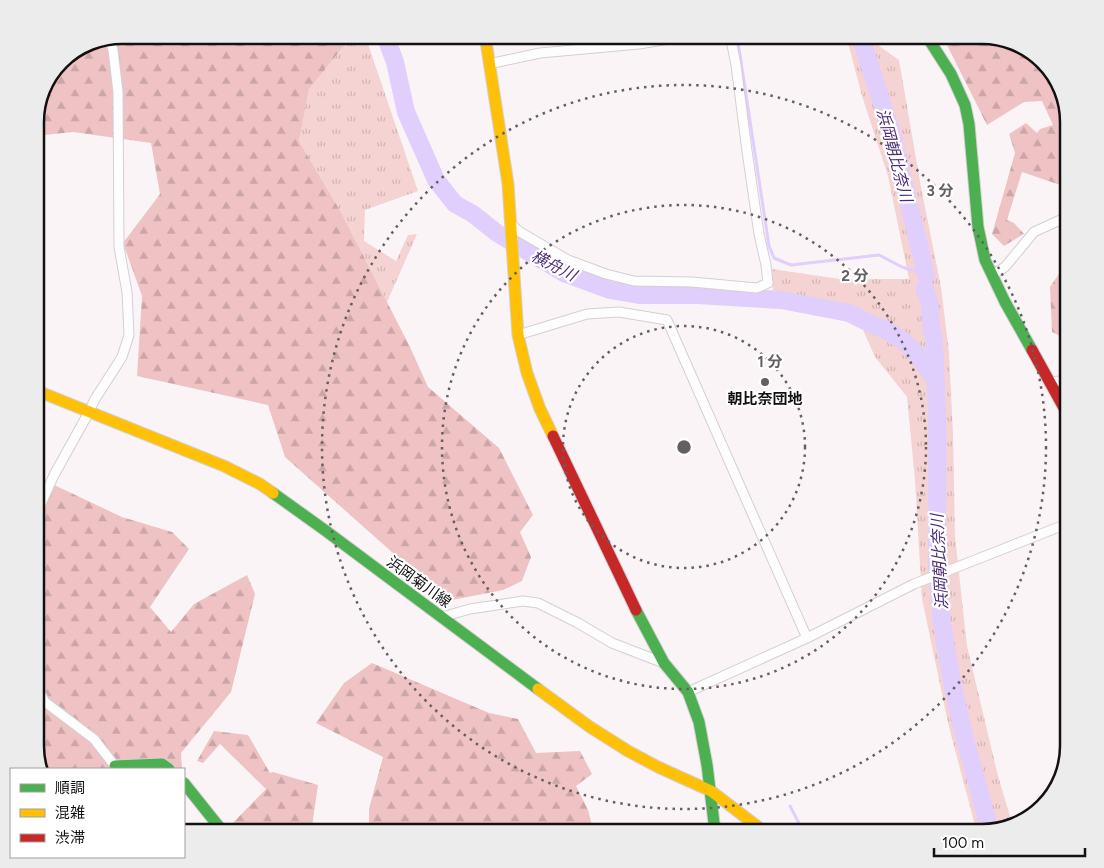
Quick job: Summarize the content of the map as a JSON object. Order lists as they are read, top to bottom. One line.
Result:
{"streets":{"street":["浜岡菊川線"]},"water":["浜岡朝比奈川","横舟川"],"places":["朝比奈団地"],"legend":["順調","混雑","渋滞"],"scale_bar":"100 m","rings":["3 分","2 分","1 分"]}
